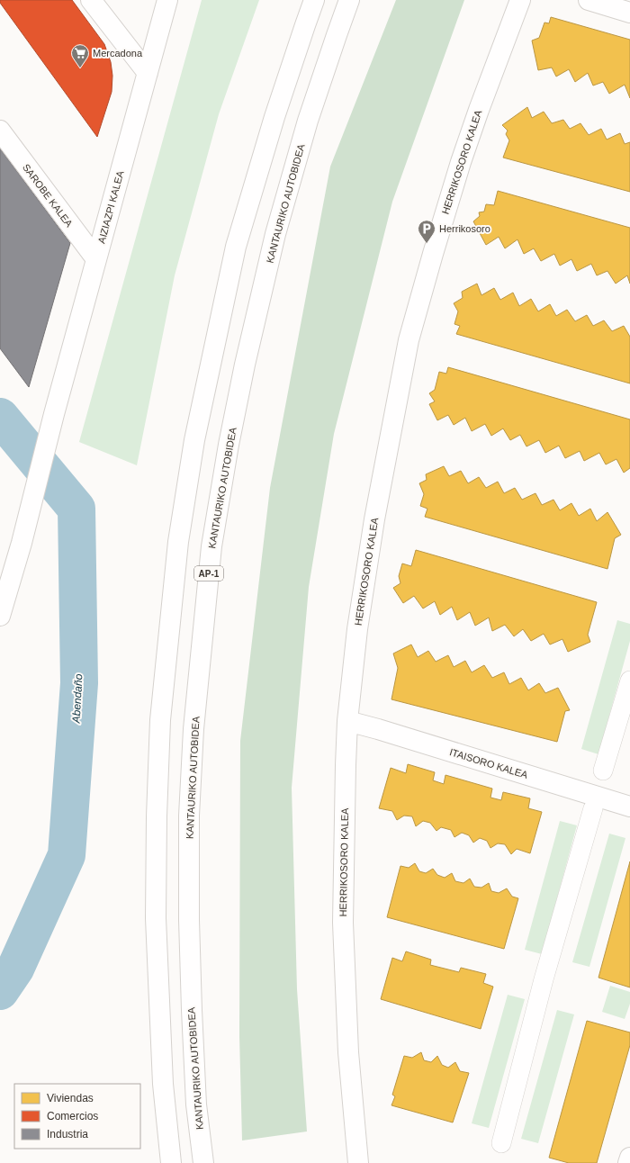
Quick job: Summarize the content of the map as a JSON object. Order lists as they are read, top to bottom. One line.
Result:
{"streets":{"main road":["HERRIKOSORO KALEA","SAROBE KALEA","KANTAURIKO AUTOBIDEA","AIZIAZPI KALEA","AP-1","ITAISORO KALEA"]},"crossings":[["HERRIKOSORO KALEA","ITAISORO KALEA"],["SAROBE KALEA","AIZIAZPI KALEA"]],"water":["Abendaño"],"places":{"supermarket":["Mercadona"],"parking":["Herrikosoro"]},"legend":["Viviendas","Comercios","Industria"]}
